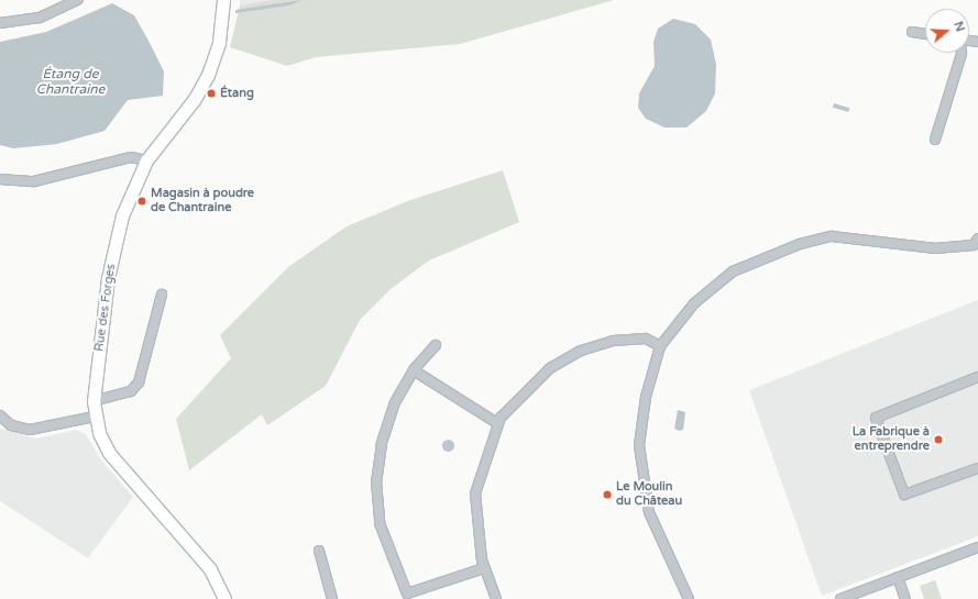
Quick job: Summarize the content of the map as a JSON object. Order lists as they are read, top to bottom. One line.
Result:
{"streets":{"main road":["Rue des Forges"]},"water":["Étang de Chantraine"],"places":["Étang","Magasin à poudre de Chantraine","La Fabrique à entreprendre","Le Moulin du Château"],"north":"right"}
